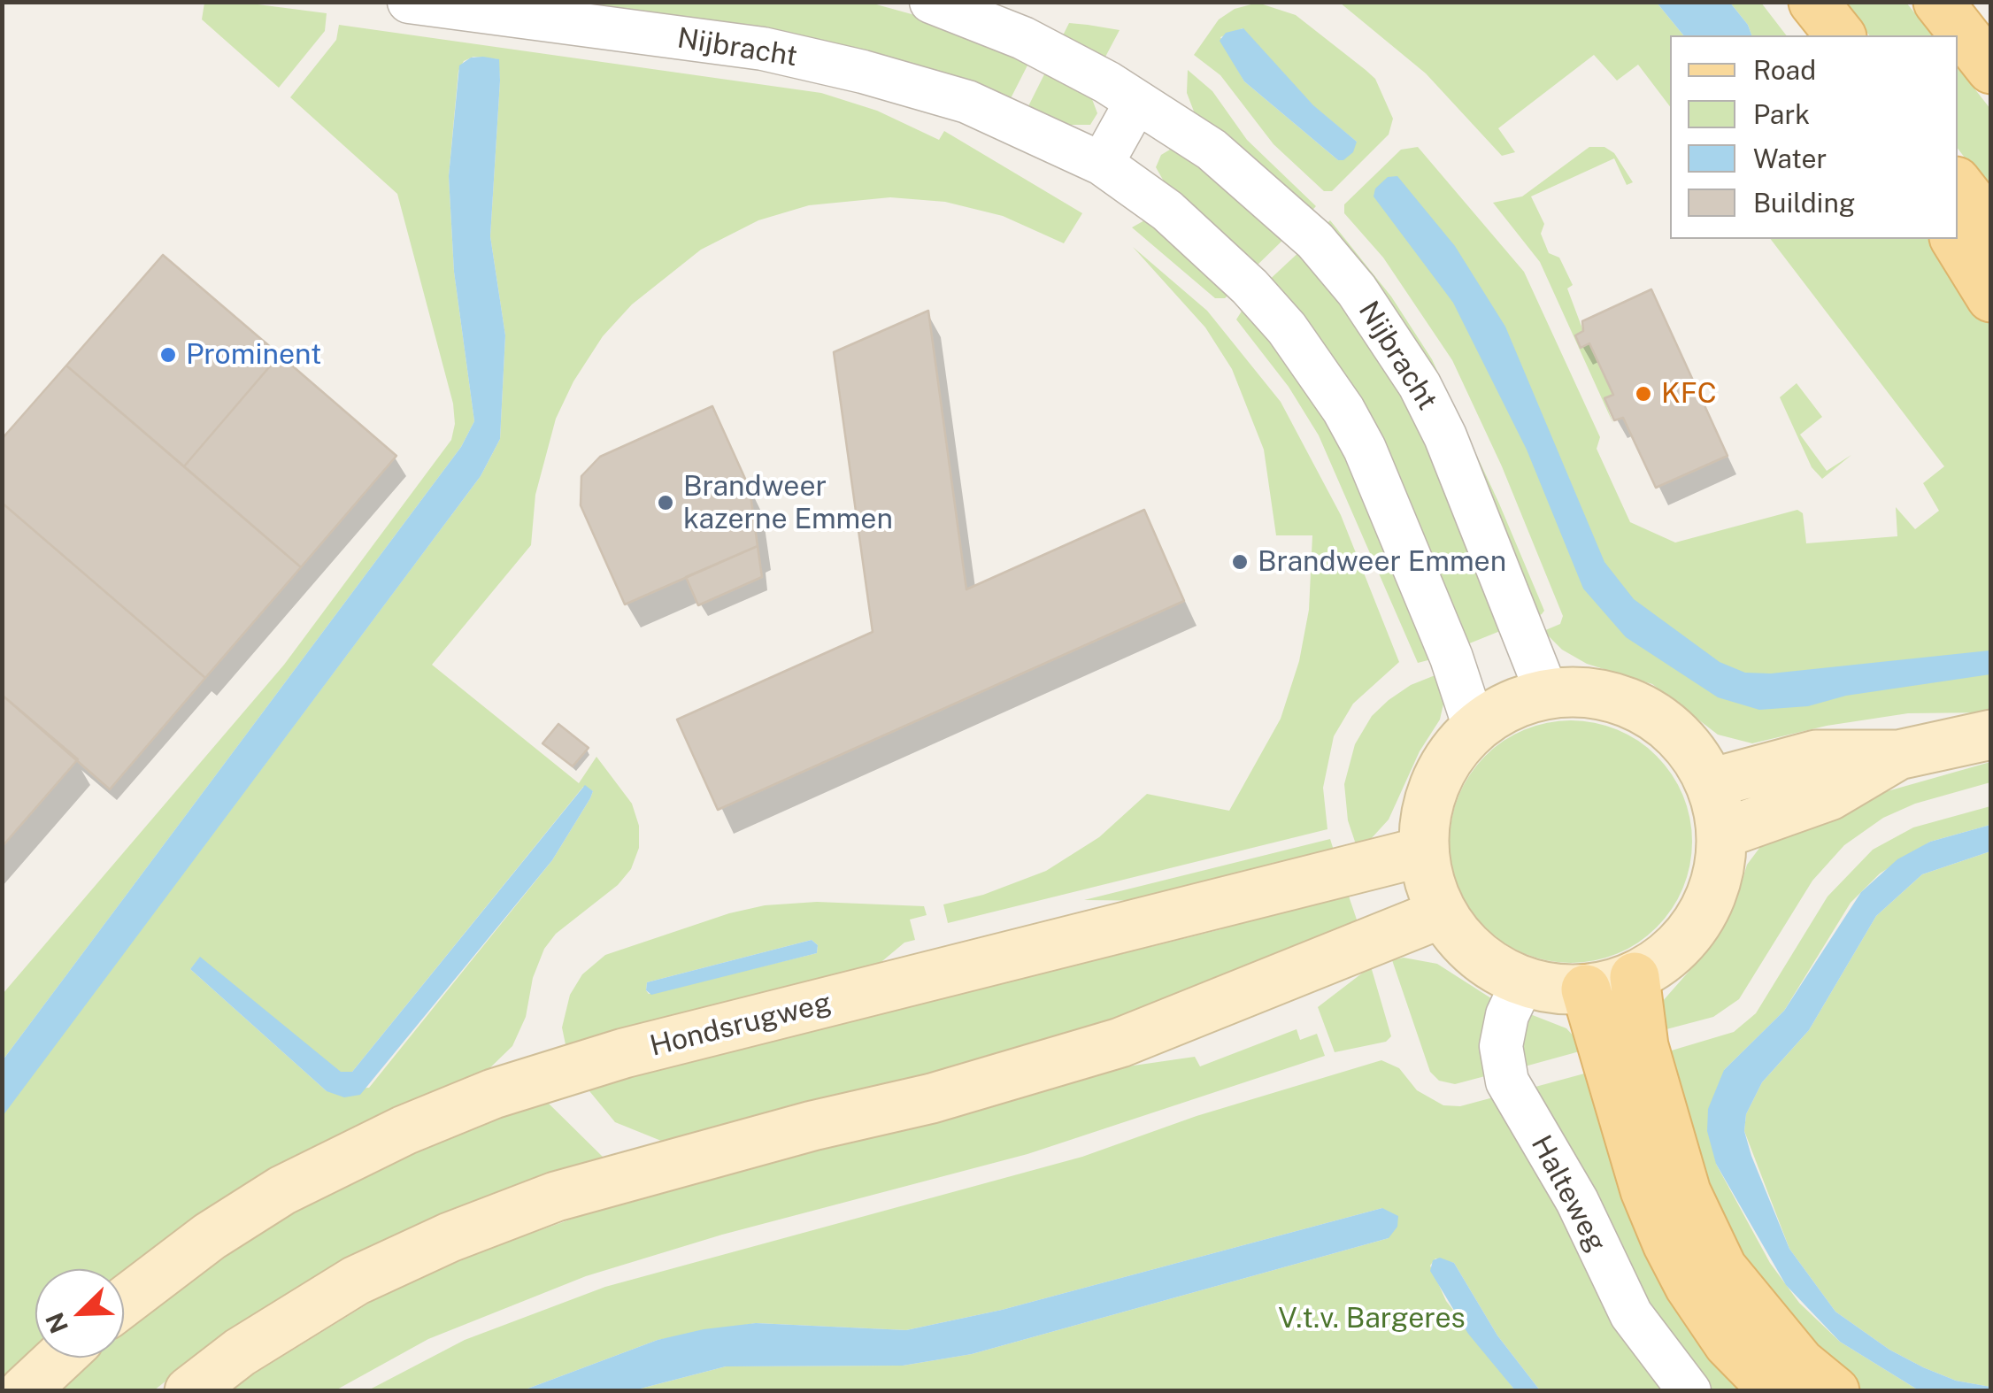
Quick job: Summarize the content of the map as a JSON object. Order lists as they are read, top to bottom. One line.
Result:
{"streets":{"main road":["Hondsrugweg"],"street":["Nijbracht","Halteweg"]},"crossings":[["Nijbracht","Hondsrugweg"],["Nijbracht","Halteweg"],["Hondsrugweg","Halteweg"]],"parks":["V.t.v. Bargeres"],"places":["Prominent","KFC","Brandweer kazerne Emmen","Brandweer Emmen"],"legend":["Road","Park","Water","Building"],"north":"bottom left"}
